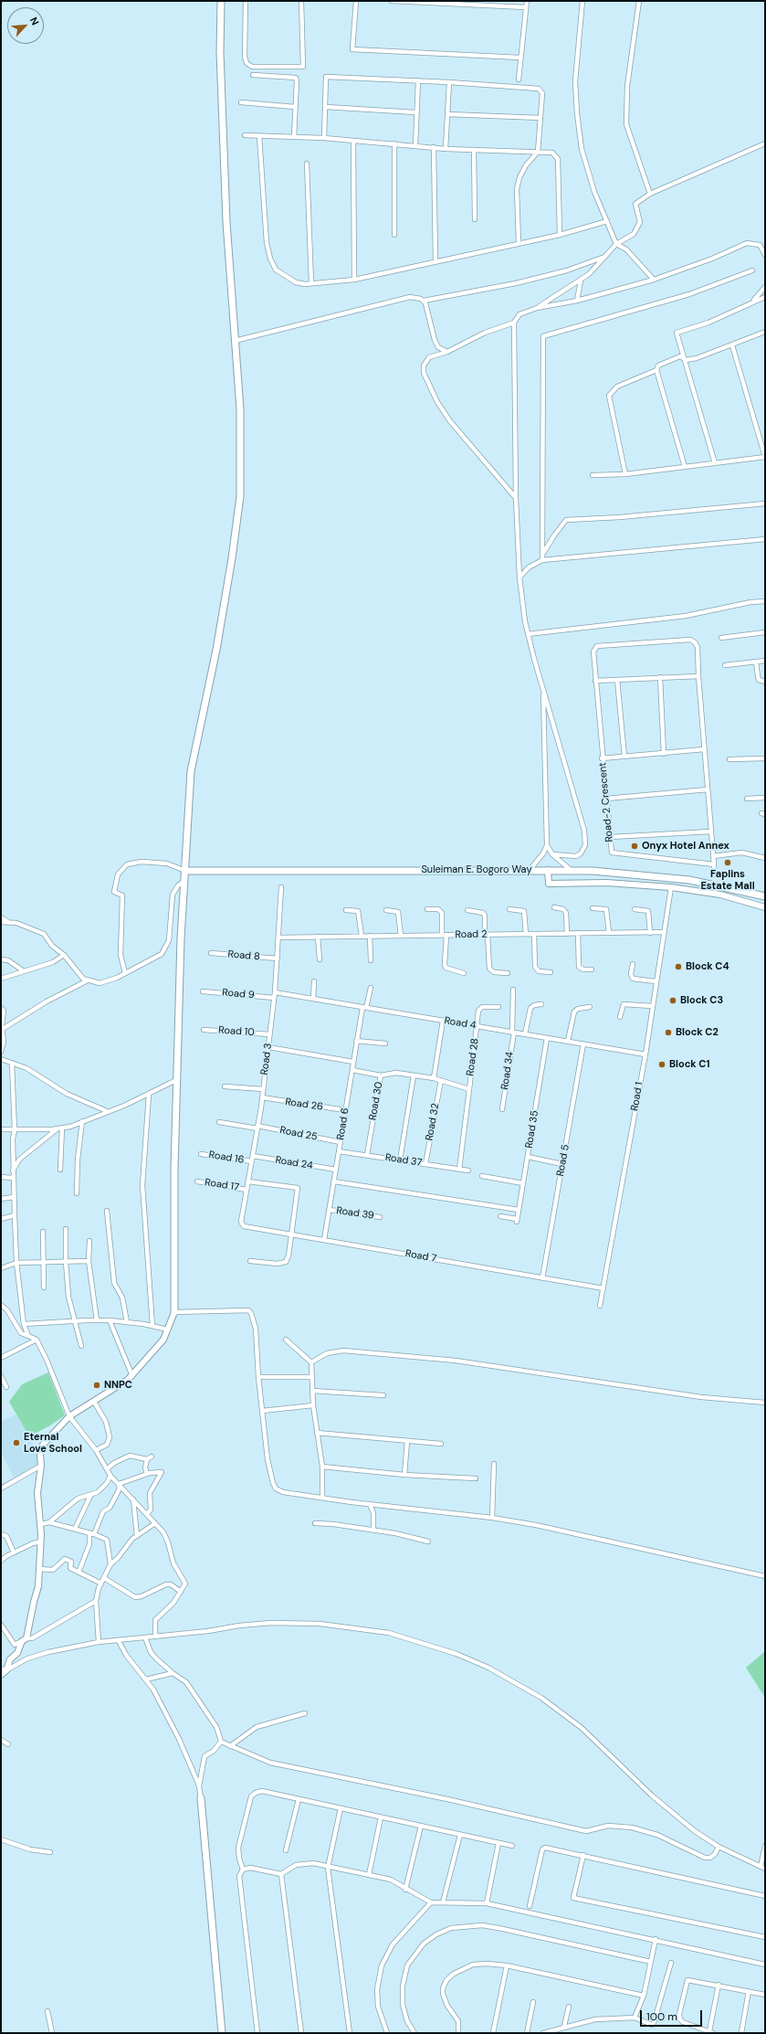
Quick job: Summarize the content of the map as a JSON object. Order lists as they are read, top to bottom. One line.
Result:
{"streets":{"main road":["Suleiman E. Bogoro Way"],"street":["Road-2 Crescent","Road 2","Road 8","Road 9","Road 4","Road 10","Road 28","Road 3","Road 34","Road 1","Road 30","Road 26","Road 32","Road 6","Road 35","Road 25","Road 16","Road 37","Road 5","Road 24","Road 17","Road 39","Road 7"]},"crossings":[["Road 2","Road 3"],["Road 2","Road 1"],["Road 8","Road 3"],["Road 9","Road 3"],["Road 4","Road 28"],["Road 4","Road 3"],["Road 4","Road 34"],["Road 4","Road 1"],["Road 4","Road 6"],["Road 4","Road 35"],["Road 4","Road 5"],["Road 10","Road 3"],["Road 28","Road 37"],["Road 3","Road 26"],["Road 3","Road 25"],["Road 3","Road 16"],["Road 3","Road 24"],["Road 3","Road 17"],["Road 3","Road 7"],["Road 1","Road 7"],["Road 30","Road 6"],["Road 30","Road 37"],["Road 26","Road 6"],["Road 32","Road 37"],["Road 6","Road 25"],["Road 6","Road 37"],["Road 6","Road 24"],["Road 6","Road 39"],["Road 6","Road 7"],["Road 5","Road 7"]],"places":["Onyx Hotel Annex","Faplins Estate Mall","Block C4","Block C3","Block C2","Block C1","NNPC","Eternal Love School"],"scale_bar":"100 m","north":"top right"}
